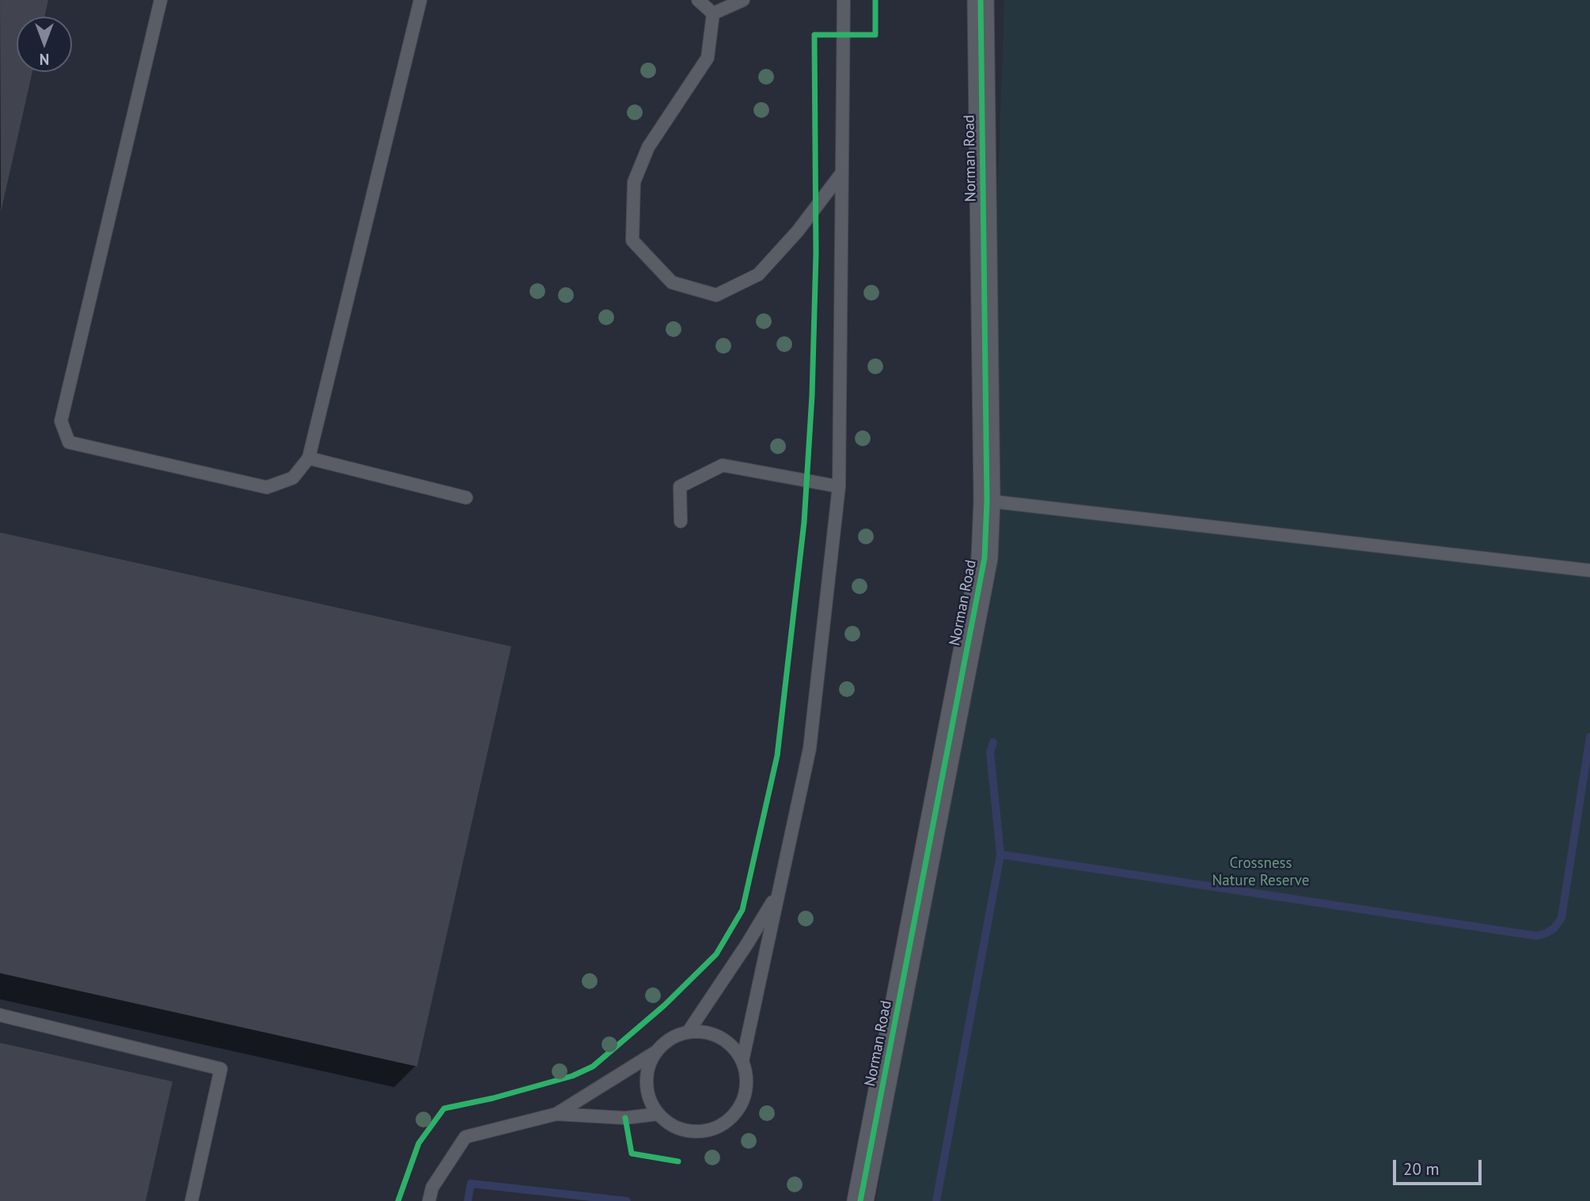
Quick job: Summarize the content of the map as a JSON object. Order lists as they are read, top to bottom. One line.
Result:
{"streets":{"street":["Norman Road"]},"parks":["Crossness Nature Reserve"],"scale_bar":"20 m","north":"bottom"}
